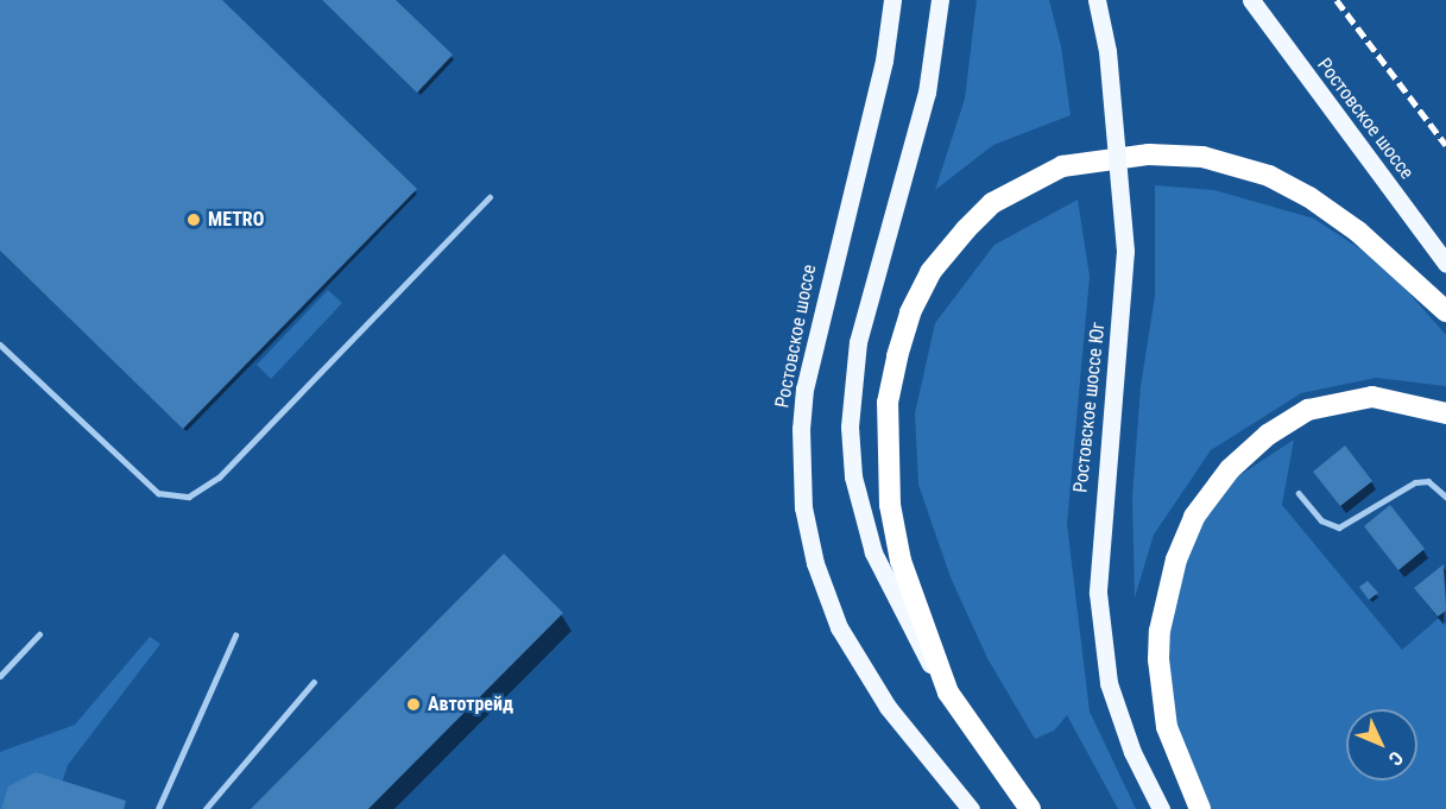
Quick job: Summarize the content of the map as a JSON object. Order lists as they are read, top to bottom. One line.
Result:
{"streets":{"main road":["Ростовское шоссе","Ростовское шоссе Юг"]},"places":["METRO","Автотрейд"],"north":"bottom right"}
